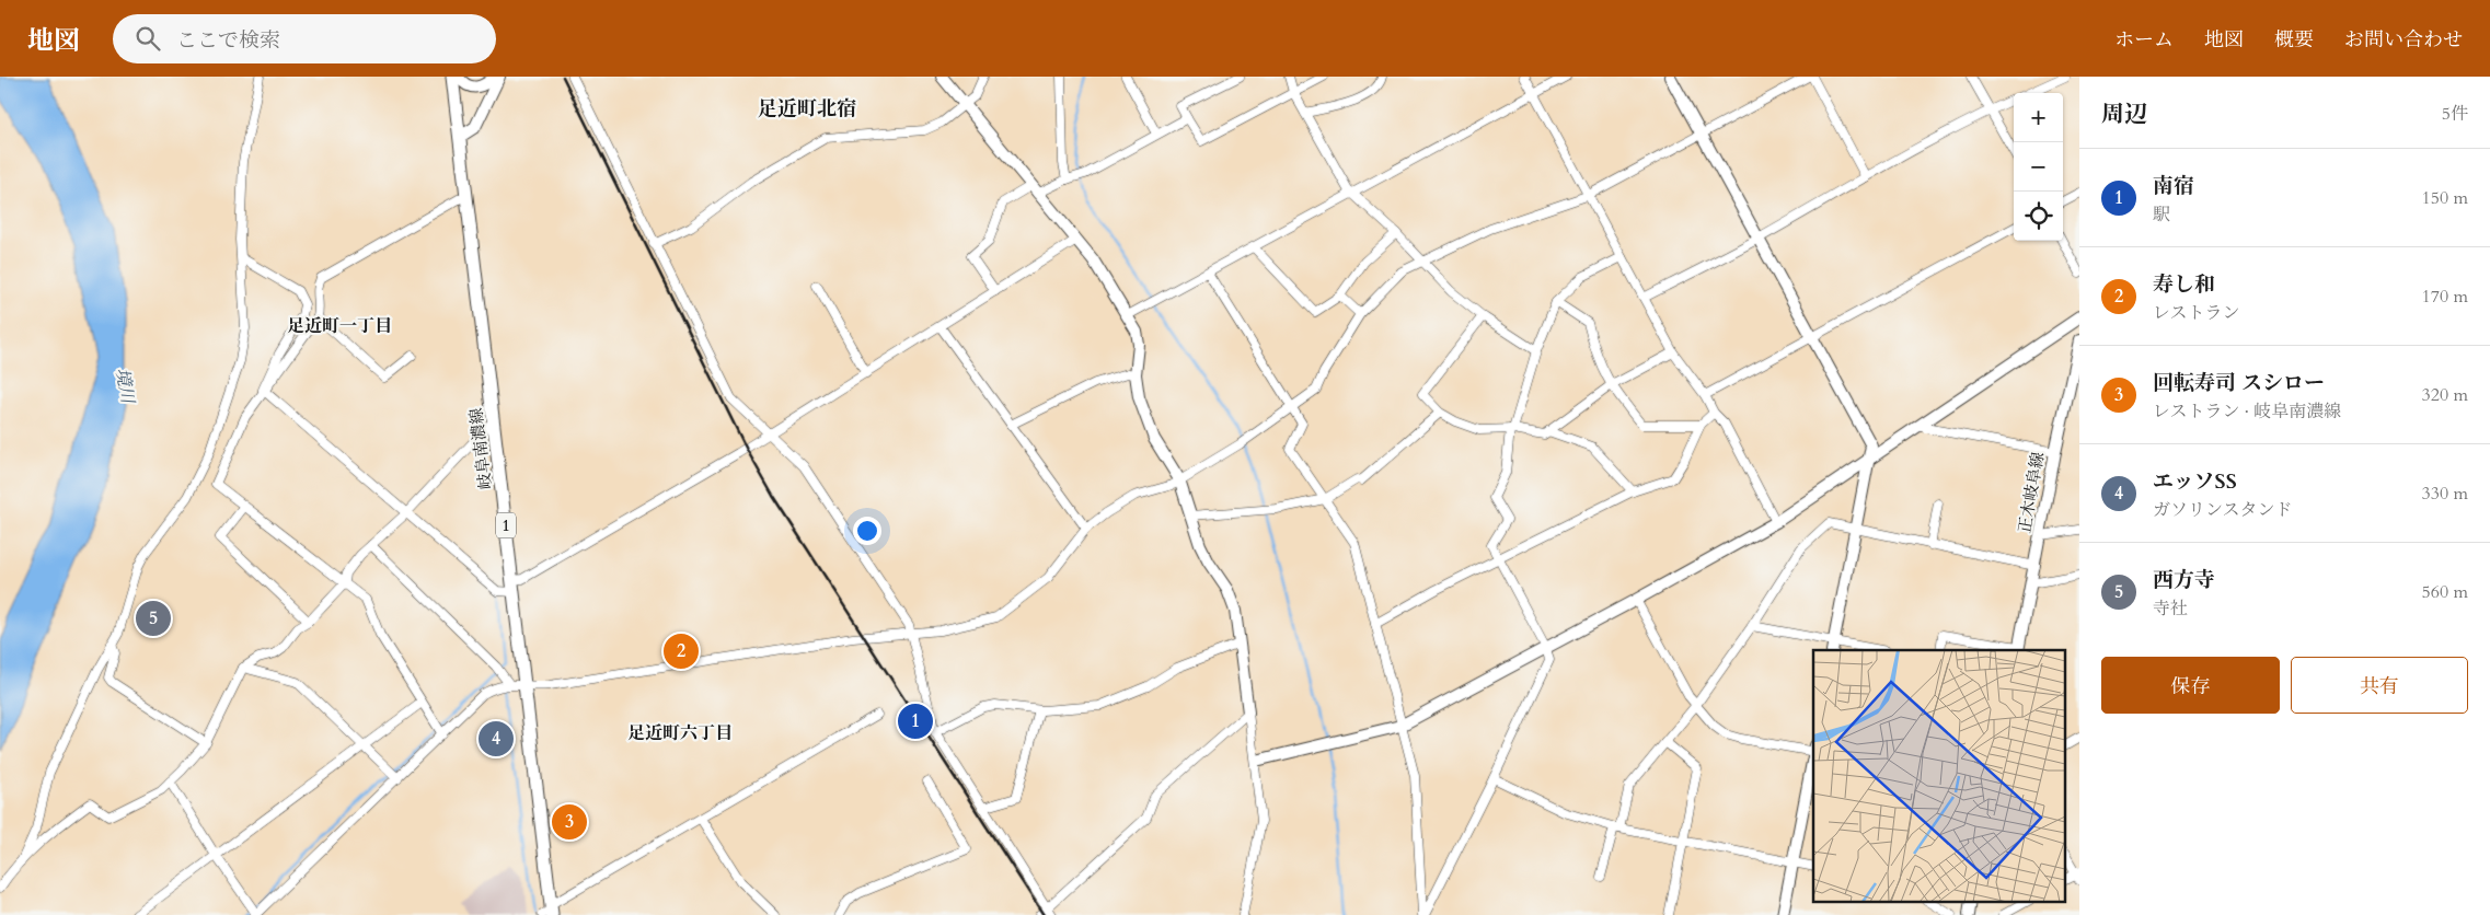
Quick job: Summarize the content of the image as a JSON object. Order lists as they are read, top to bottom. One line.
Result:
{"streets":{"main road":["岐阜南濃線","1"],"street":["正木岐阜線"]},"districts":["足近町北宿","足近町一丁目","足近町六丁目"],"water":["境川"],"page":{"header":"地図","search":"ここで検索","nav":["ホーム","地図","概要","お問い合わせ"],"heading":["周辺","5件"],"map_buttons":["+","−"],"list":[{"mark":"1","name":"南宿","note":"駅","value":"150 m"},{"mark":"2","name":"寿し和","note":"レストラン","value":"170 m"},{"mark":"3","name":"回転寿司 スシロー","note":"レストラン · 岐阜南濃線","value":"320 m"},{"mark":"4","name":"エッソSS","note":"ガソリンスタンド","value":"330 m"},{"mark":"5","name":"西方寺","note":"寺社","value":"560 m"}],"pins":["5","2","1","4","3"],"buttons":["保存","共有"]}}
